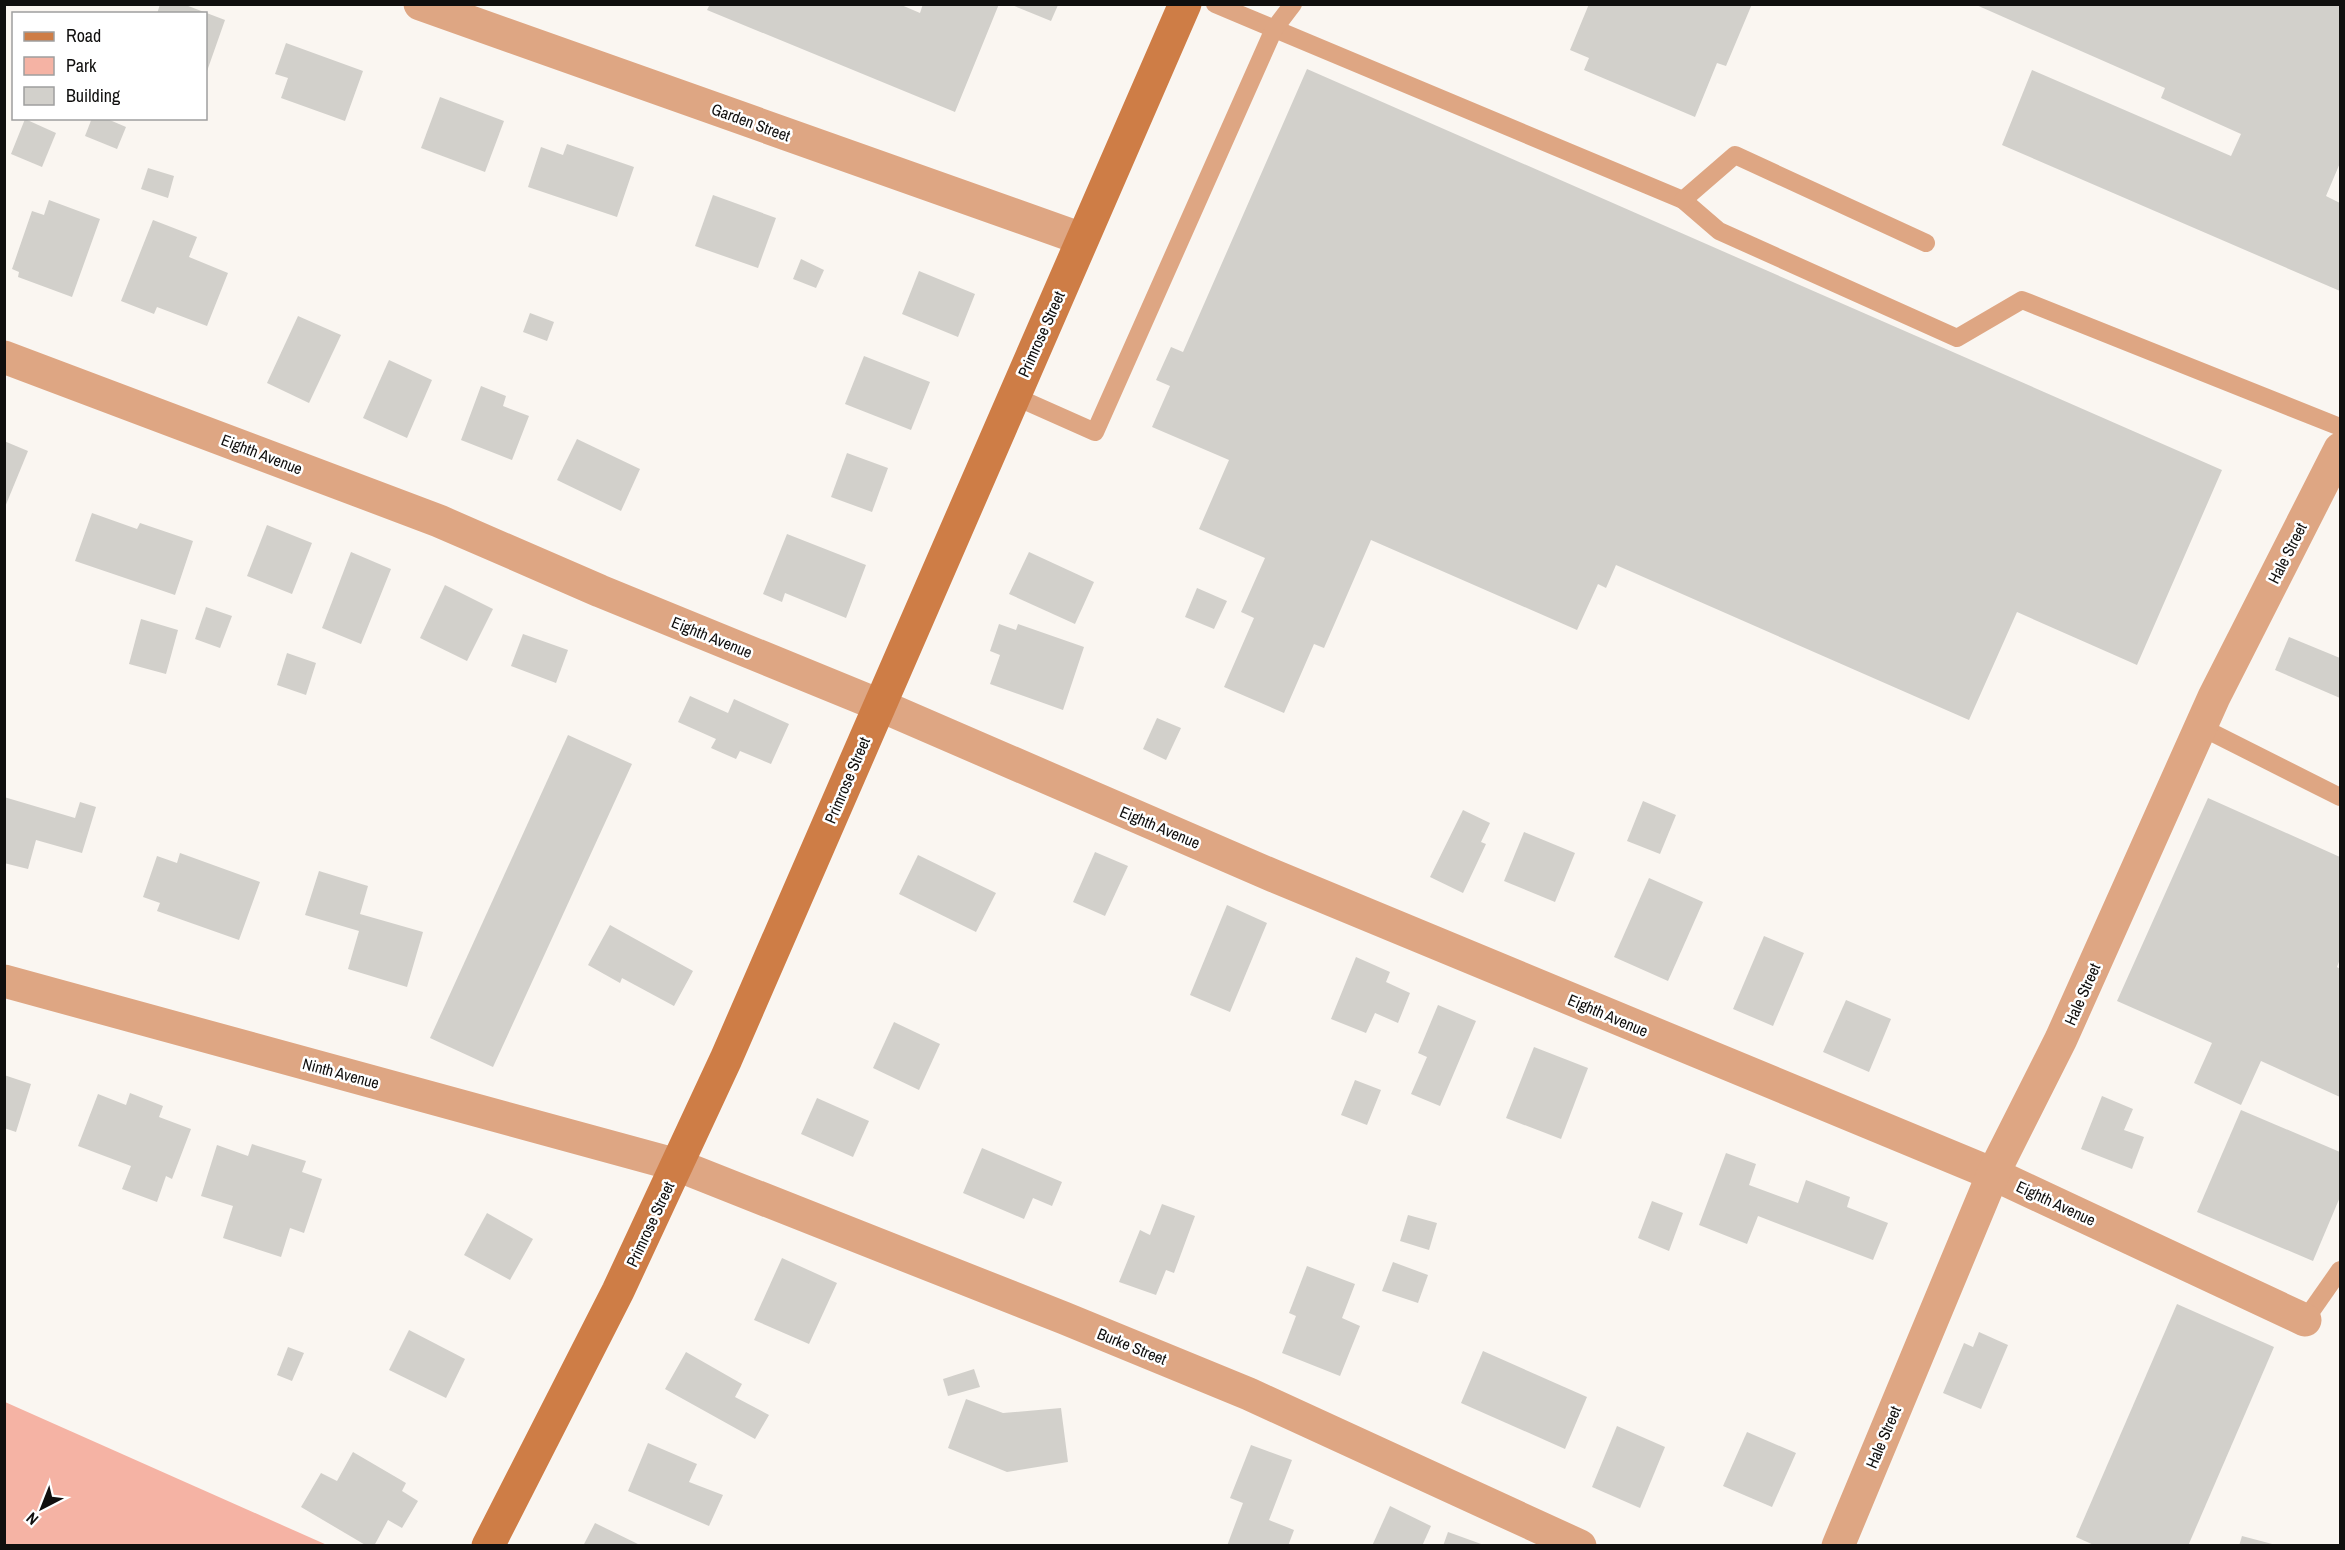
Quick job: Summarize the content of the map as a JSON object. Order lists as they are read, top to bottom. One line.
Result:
{"streets":{"main road":["Primrose Street"],"street":["Garden Street","Eighth Avenue","Hale Street","Ninth Avenue","Burke Street"]},"crossings":[["Garden Street","Primrose Street"],["Primrose Street","Eighth Avenue"],["Primrose Street","Ninth Avenue"],["Primrose Street","Burke Street"],["Eighth Avenue","Hale Street"],["Ninth Avenue","Burke Street"]],"legend":["Road","Park","Building"],"north":"bottom left"}
